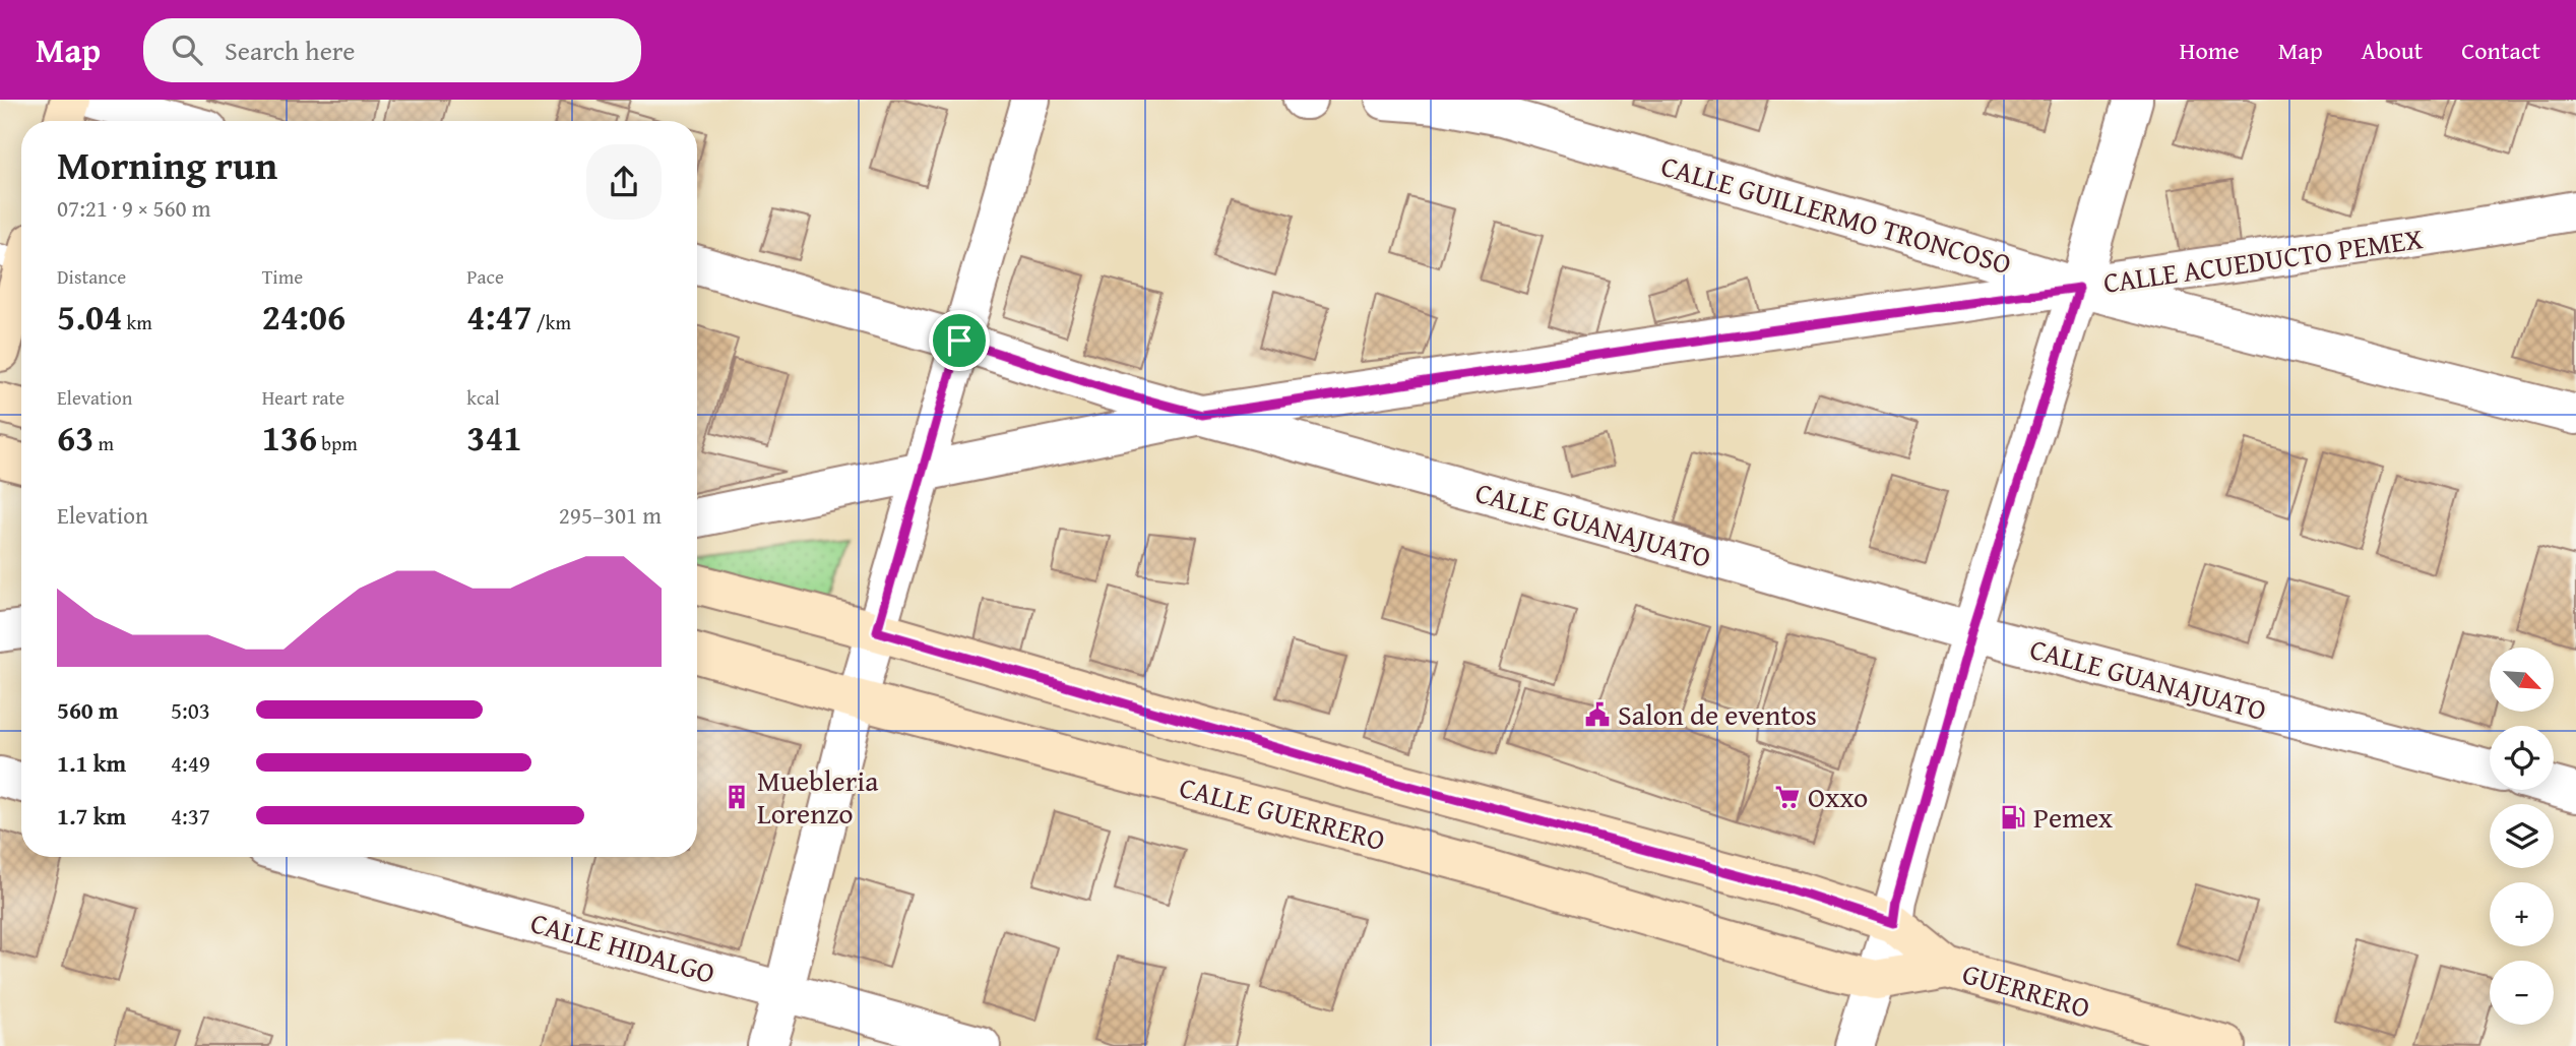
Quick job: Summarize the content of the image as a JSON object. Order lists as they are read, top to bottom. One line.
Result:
{"streets":{"main road":["CALLE GUERRERO","GUERRERO"],"street":["CALLE GUILLERMO TRONCOSO","CALLE ACUEDUCTO PEMEX","CALLE GUANAJUATO","CALLE HIDALGO"]},"crossings":[["CALLE GUILLERMO TRONCOSO","CALLE ACUEDUCTO PEMEX"],["CALLE ACUEDUCTO PEMEX","CALLE GUANAJUATO"],["CALLE GUERRERO","GUERRERO"]],"places":{"public building":["Salon de eventos"],"building":["Muebleria Lorenzo"],"supermarket":["Oxxo"],"fuel station":["Pemex"]},"north":"bottom right","page":{"header":"Map","search":"Search here","nav":["Home","Map","About","Contact"],"heading":["Morning run","07:21 · 9 × 560 m"],"stats":[["Distance","5.04 km"],["Time","24:06"],["Pace","4:47 /km"],["Elevation","63 m"],["Heart rate","136 bpm"],["kcal","341"]],"chart":["Elevation","295–301 m"],"map_buttons":["+","−"],"list":[{"name":"560 m","note":"5:03"},{"name":"1.1 km","note":"4:49"},{"name":"1.7 km","note":"4:37"}]}}
